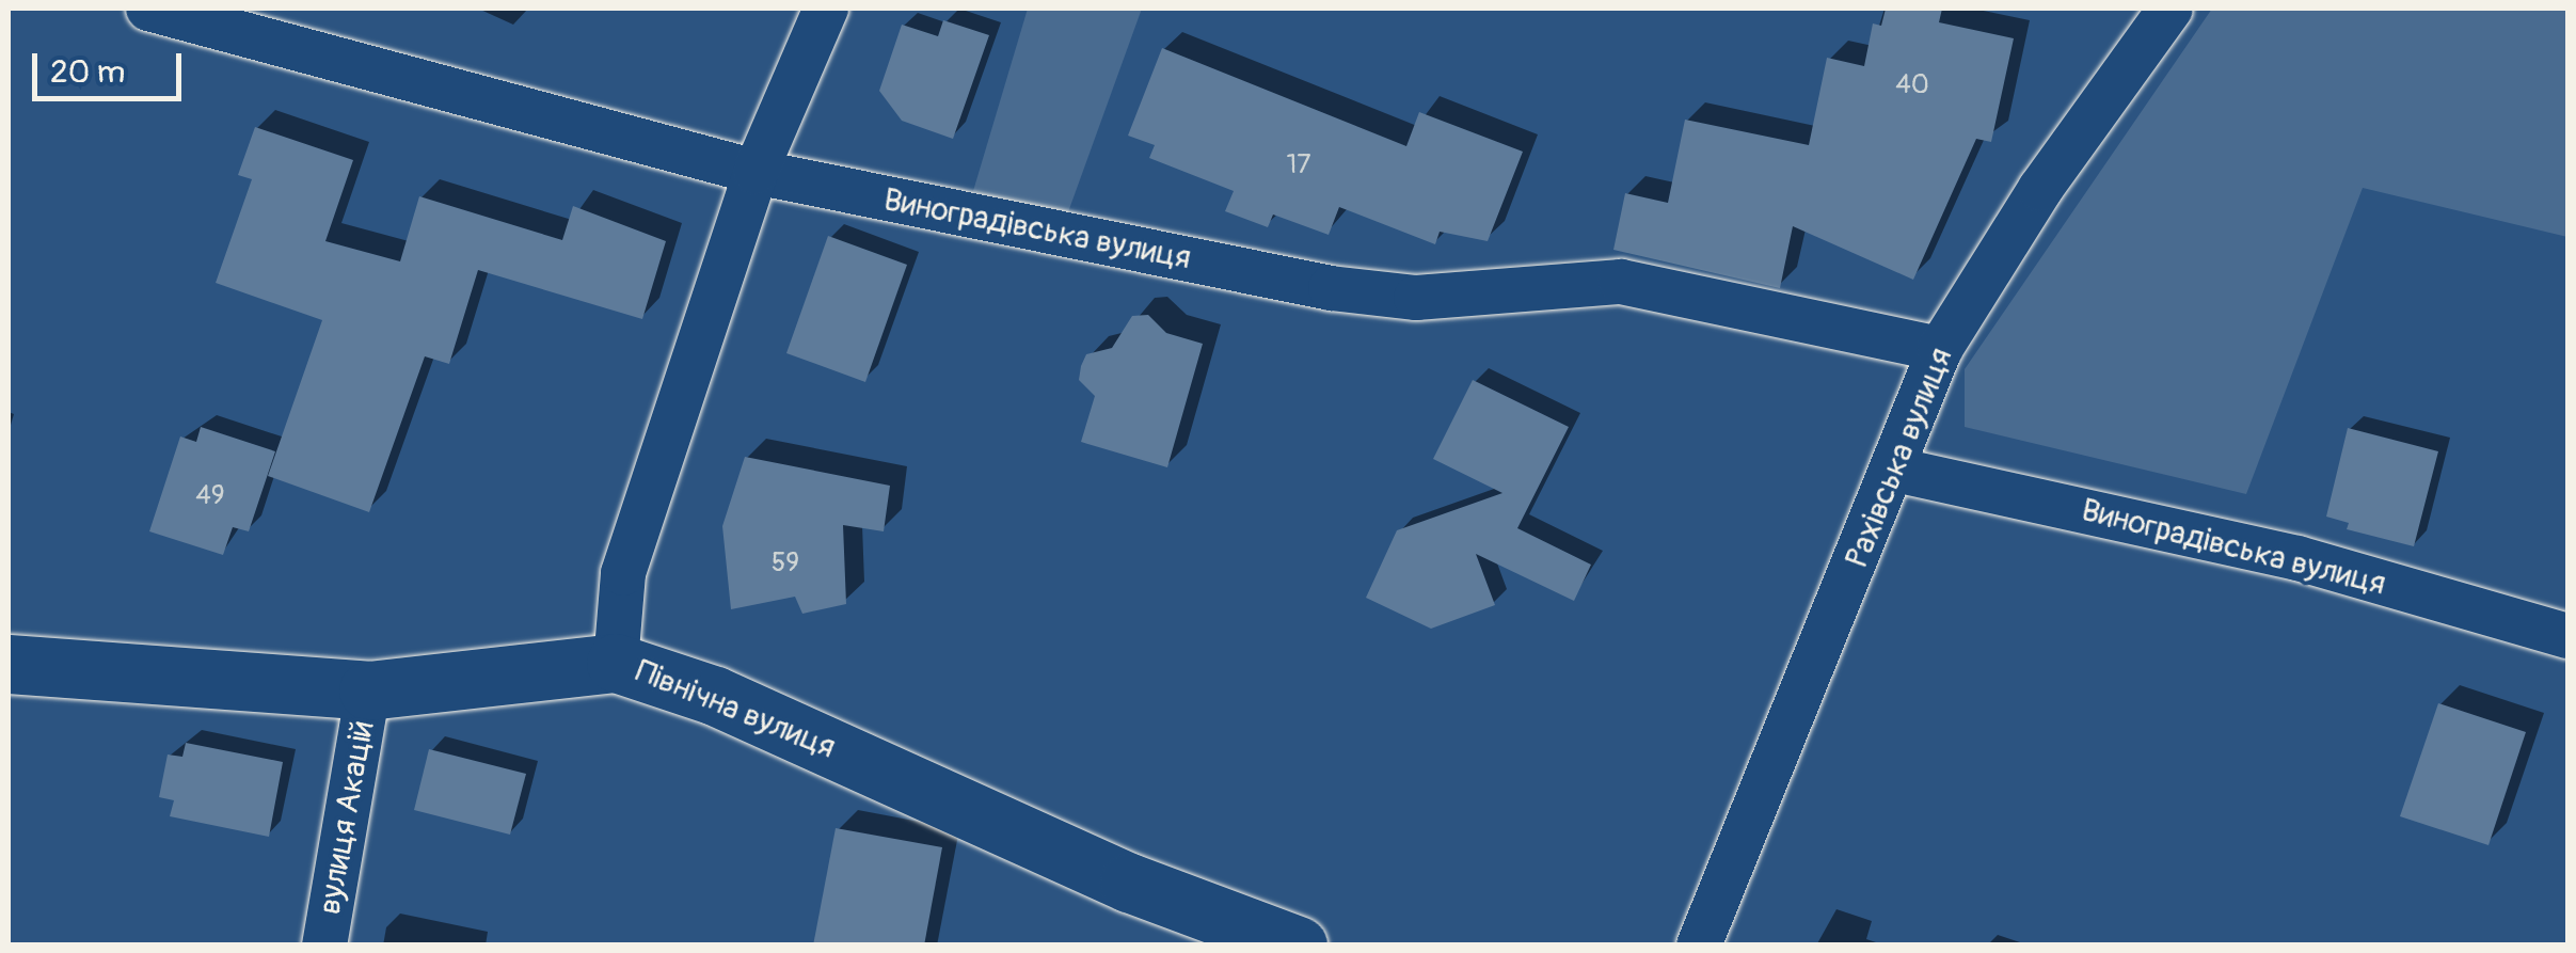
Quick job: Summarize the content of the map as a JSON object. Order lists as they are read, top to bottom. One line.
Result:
{"streets":{"street":["Виноградівська вулиця","Рахівська вулиця","Північна вулиця","вулиця Акацій"]},"crossings":[["Виноградівська вулиця","Рахівська вулиця"],["Північна вулиця","вулиця Акацій"]],"house_numbers":["40","17","49","59"],"scale_bar":"20 m"}
